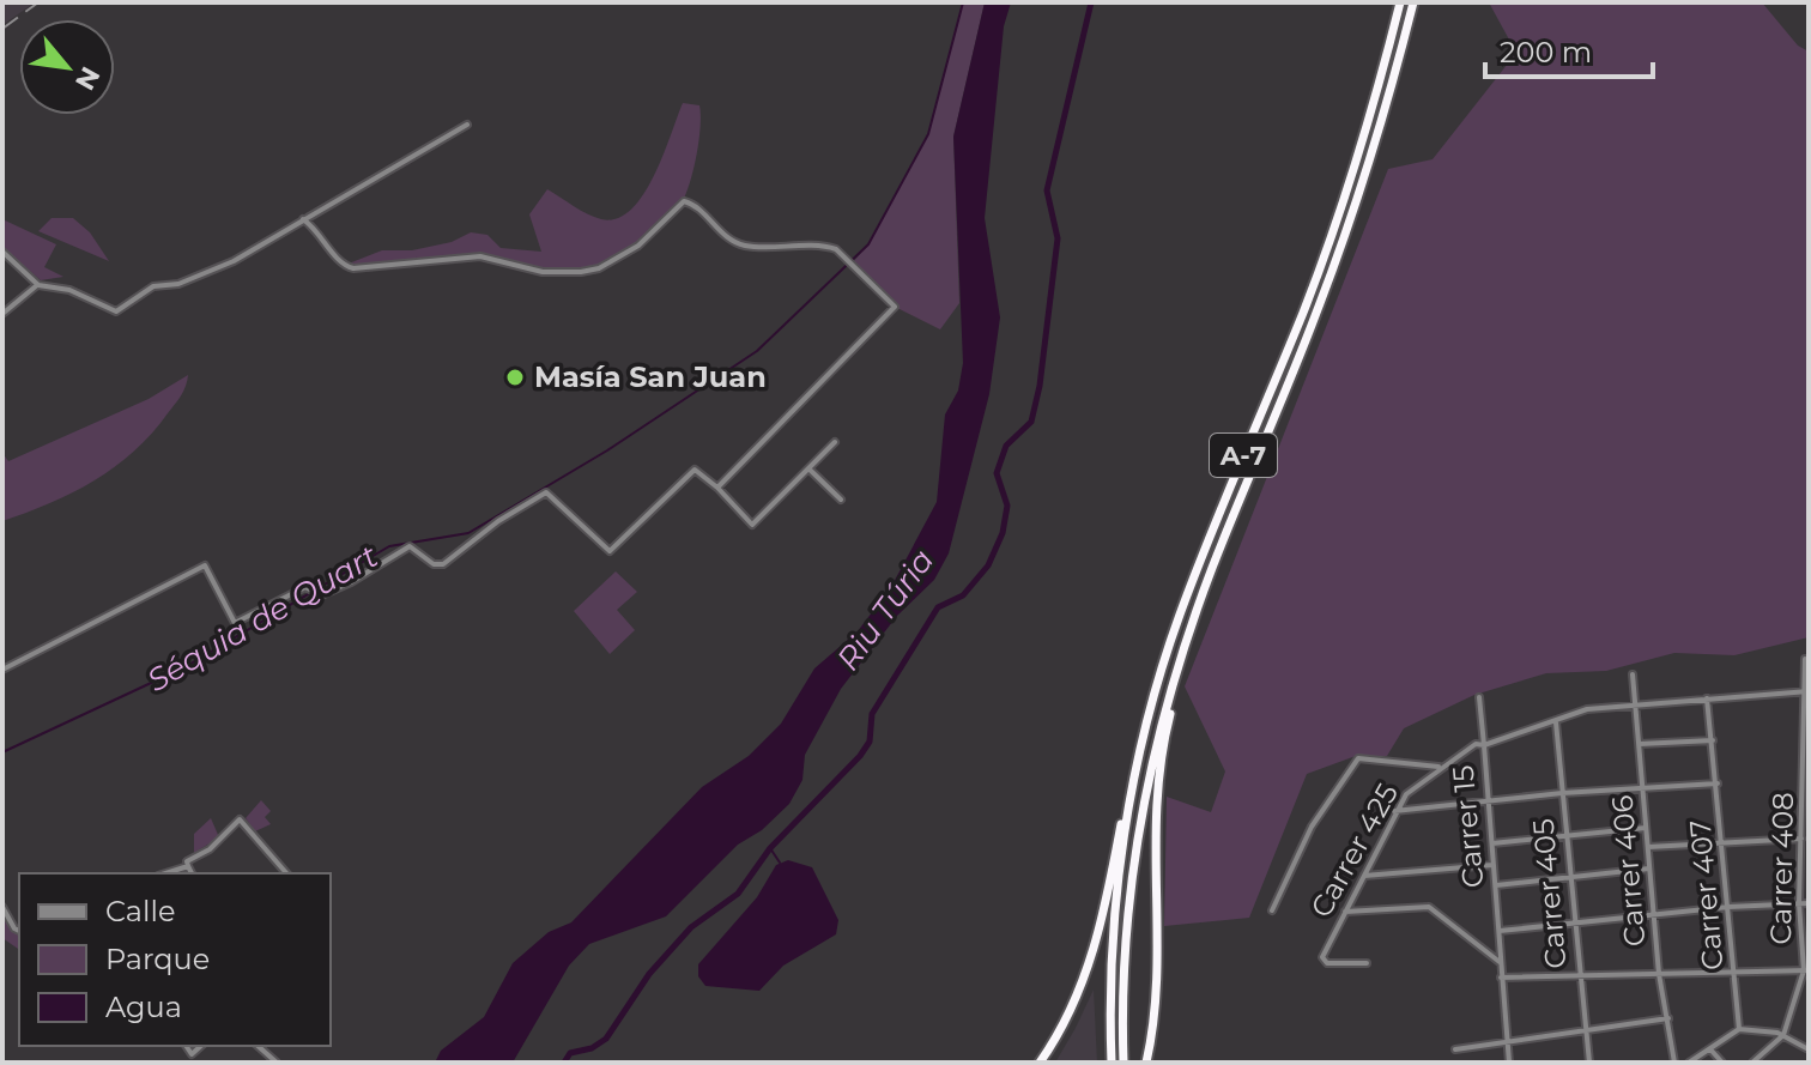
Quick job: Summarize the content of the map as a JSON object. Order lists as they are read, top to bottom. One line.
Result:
{"streets":{"highway":["A-7"],"street":["Carrer 15","Carrer 425","Carrer 408","Carrer 406","Carrer 405","Carrer 407"]},"crossings":[["Carrer 15","Carrer 425"],["Carrer 15","Carrer 408"],["Carrer 15","Carrer 406"],["Carrer 15","Carrer 405"],["Carrer 15","Carrer 407"]],"water":["Riu Túria","Séquia de Quart"],"places":["Masía San Juan"],"legend":["Calle","Parque","Agua"],"scale_bar":"200 m","north":"bottom right"}
